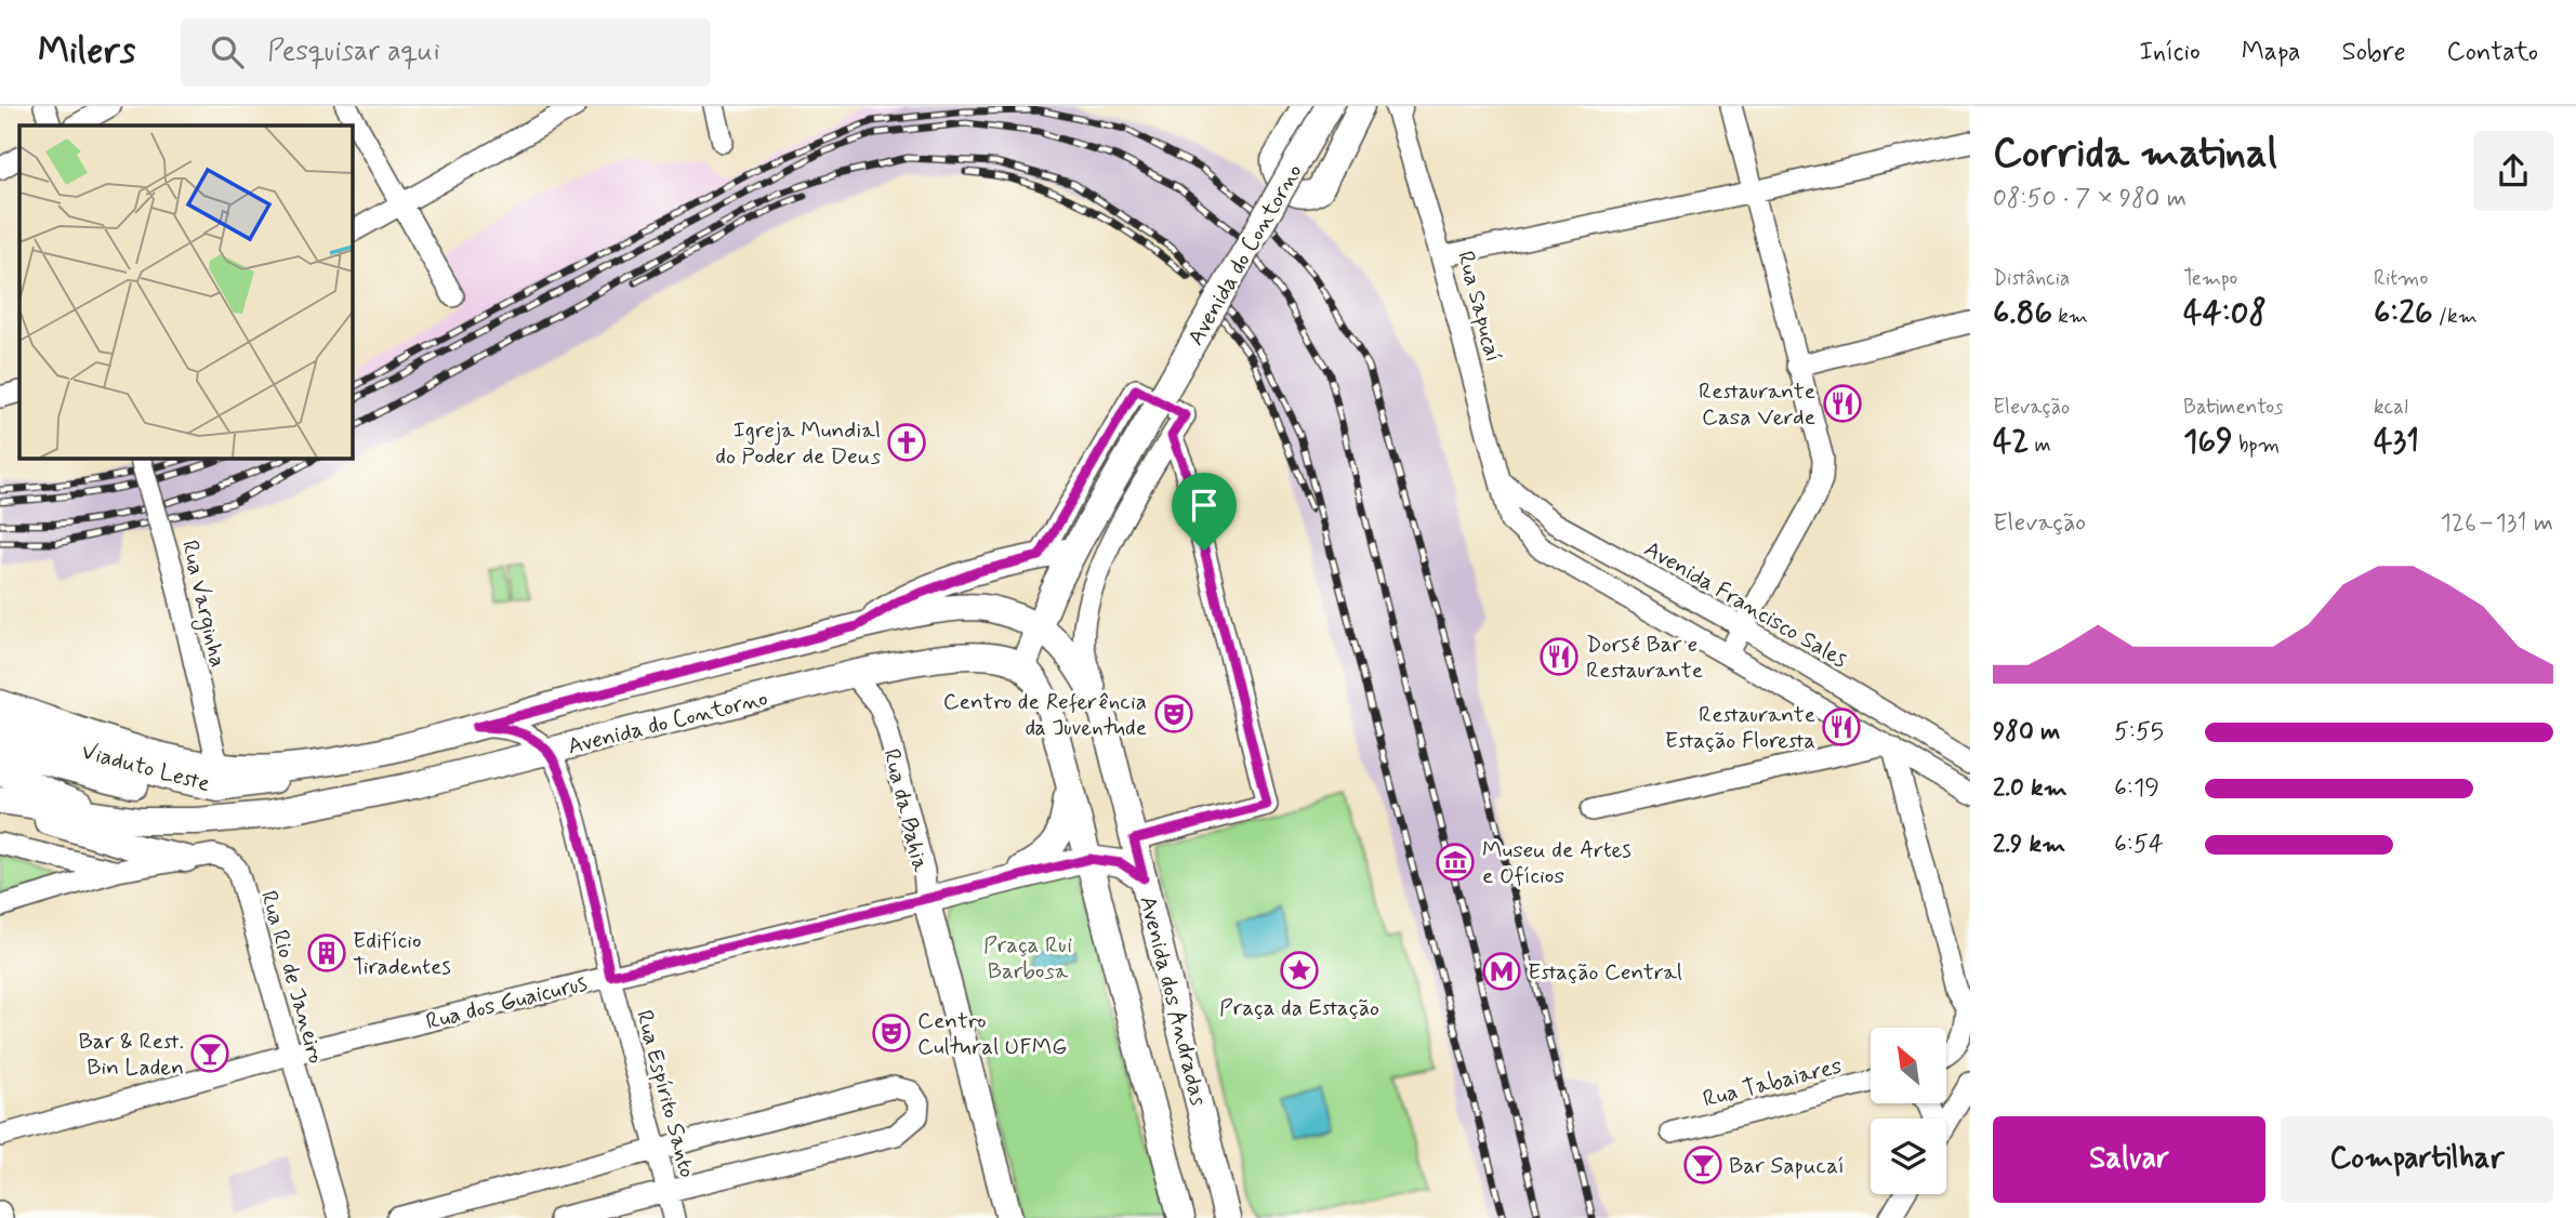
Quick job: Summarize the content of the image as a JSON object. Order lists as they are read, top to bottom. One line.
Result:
{"streets":{"main road":["Avenida do Contorno","Viaduto Leste","Rua da Bahia","Avenida dos Andradas","Rua dos Guaicurus"],"street":["Rua Sapucaí","Rua Varginha","Avenida Francisco Sales","Rua Rio de Janeiro","Rua Tabaiares","Rua Espírito Santo"]},"crossings":[["Avenida do Contorno","Rua Varginha"],["Avenida do Contorno","Viaduto Leste"],["Avenida do Contorno","Rua da Bahia"],["Avenida do Contorno","Avenida dos Andradas"],["Avenida do Contorno","Rua Espírito Santo"],["Rua Sapucaí","Avenida Francisco Sales"],["Rua da Bahia","Rua dos Guaicurus"],["Rua Rio de Janeiro","Rua dos Guaicurus"],["Avenida dos Andradas","Rua dos Guaicurus"],["Rua dos Guaicurus","Rua Espírito Santo"]],"parks":["Praça Rui Barbosa"],"places":{"restaurant":["Restaurante Casa Verde","Dorsé Bar e Restaurante","Restaurante Estação Floresta"],"church":["Igreja Mundial do Poder de Deus"],"theatre":["Centro de Referência da Juventude","Centro Cultural UFMG"],"museum":["Museu de Artes e Ofícios"],"building":["Edifício Tiradentes"],"place":["Praça da Estação"],"metro station":["Estação Central"],"bar":["Bar & Rest. Bin Laden","Bar Sapucaí"]},"north":"top left","page":{"header":"Milers","search":"Pesquisar aqui","nav":["Início","Mapa","Sobre","Contato"],"heading":["Corrida matinal","08:50 · 7 × 980 m"],"stats":[["Distância","6.86 km"],["Tempo","44:08"],["Ritmo","6:26 /km"],["Elevação","42 m"],["Batimentos","169 bpm"],["kcal","431"]],"chart":["Elevação","126–131 m"],"list":[{"name":"980 m","note":"5:55"},{"name":"2.0 km","note":"6:19"},{"name":"2.9 km","note":"6:54"}],"buttons":["Salvar","Compartilhar"]}}
